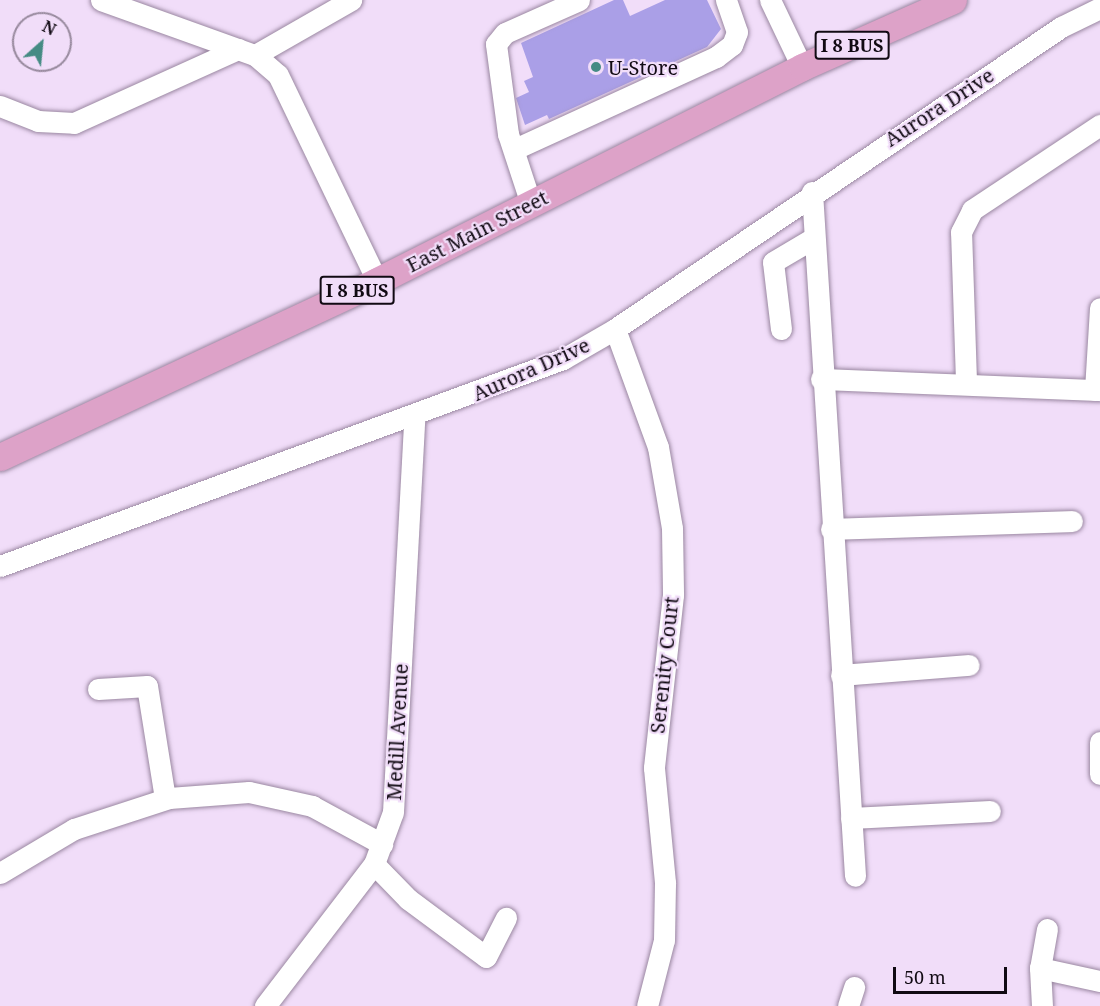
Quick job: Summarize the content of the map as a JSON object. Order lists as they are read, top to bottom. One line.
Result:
{"streets":{"main road":["I 8 BUS","East Main Street"],"street":["Aurora Drive","Serenity Court","Medill Avenue"]},"crossings":[["Aurora Drive","Serenity Court"],["Aurora Drive","Medill Avenue"]],"places":["U-Store"],"scale_bar":"50 m","north":"top right"}
